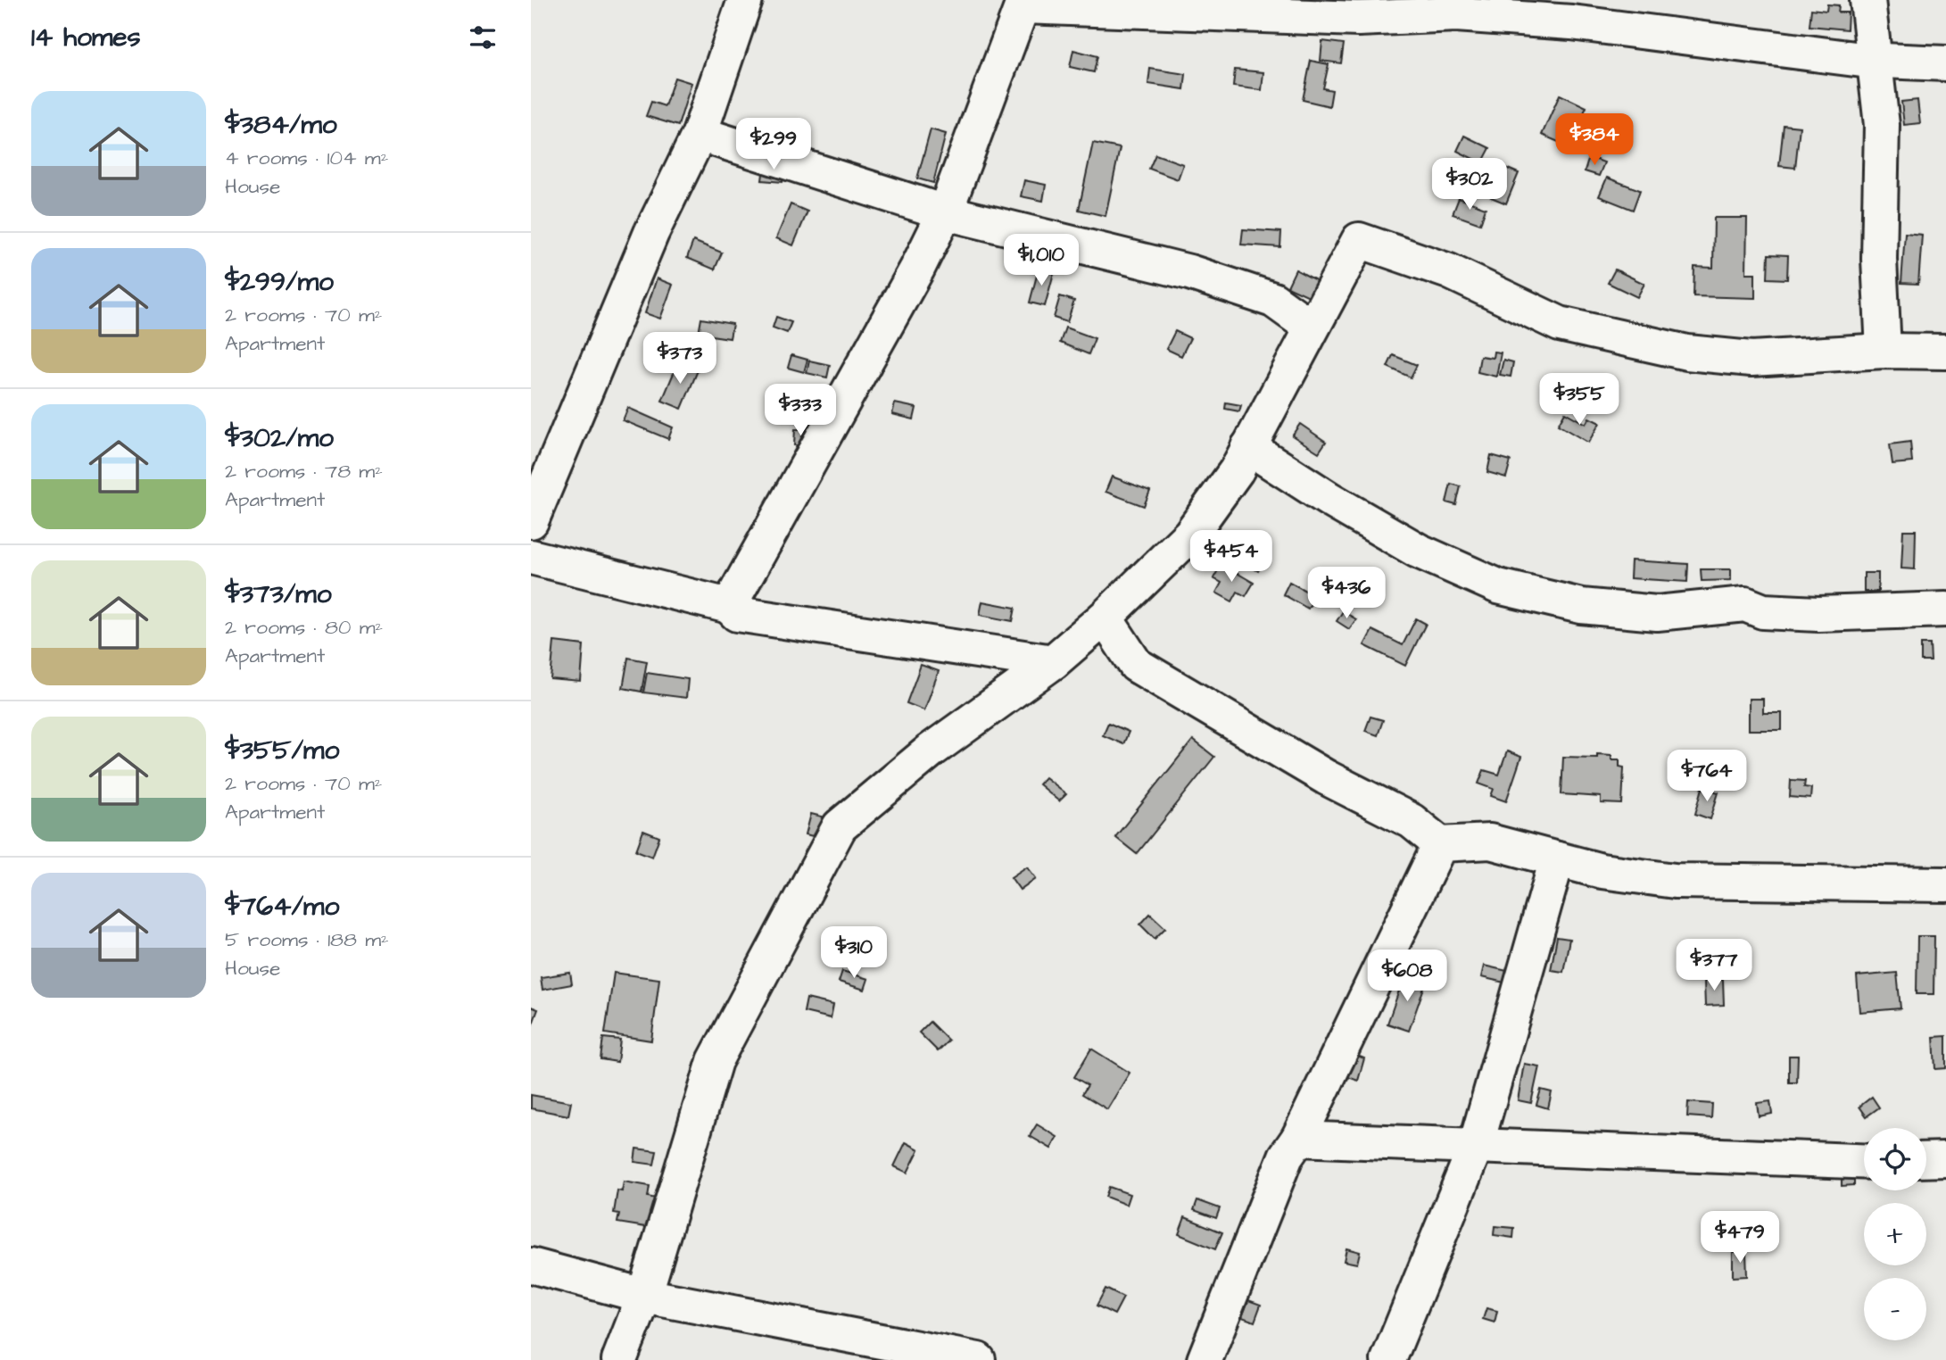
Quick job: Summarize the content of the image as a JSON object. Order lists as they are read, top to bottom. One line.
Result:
{"page":{"heading":"14 homes","list":[{"name":"$384/mo","note":"4 rooms · 104 m² · House"},{"name":"$299/mo","note":"2 rooms · 70 m² · Apartment"},{"name":"$302/mo","note":"2 rooms · 78 m² · Apartment"},{"name":"$373/mo","note":"2 rooms · 80 m² · Apartment"},{"name":"$355/mo","note":"2 rooms · 70 m² · Apartment"},{"name":"$764/mo","note":"5 rooms · 188 m² · House"}],"price":["$384","$299","$302","$1,010","$373","$355","$333","$454","$436","$764","$310","$377","$608","$479"],"map_buttons":["+","−"]}}
